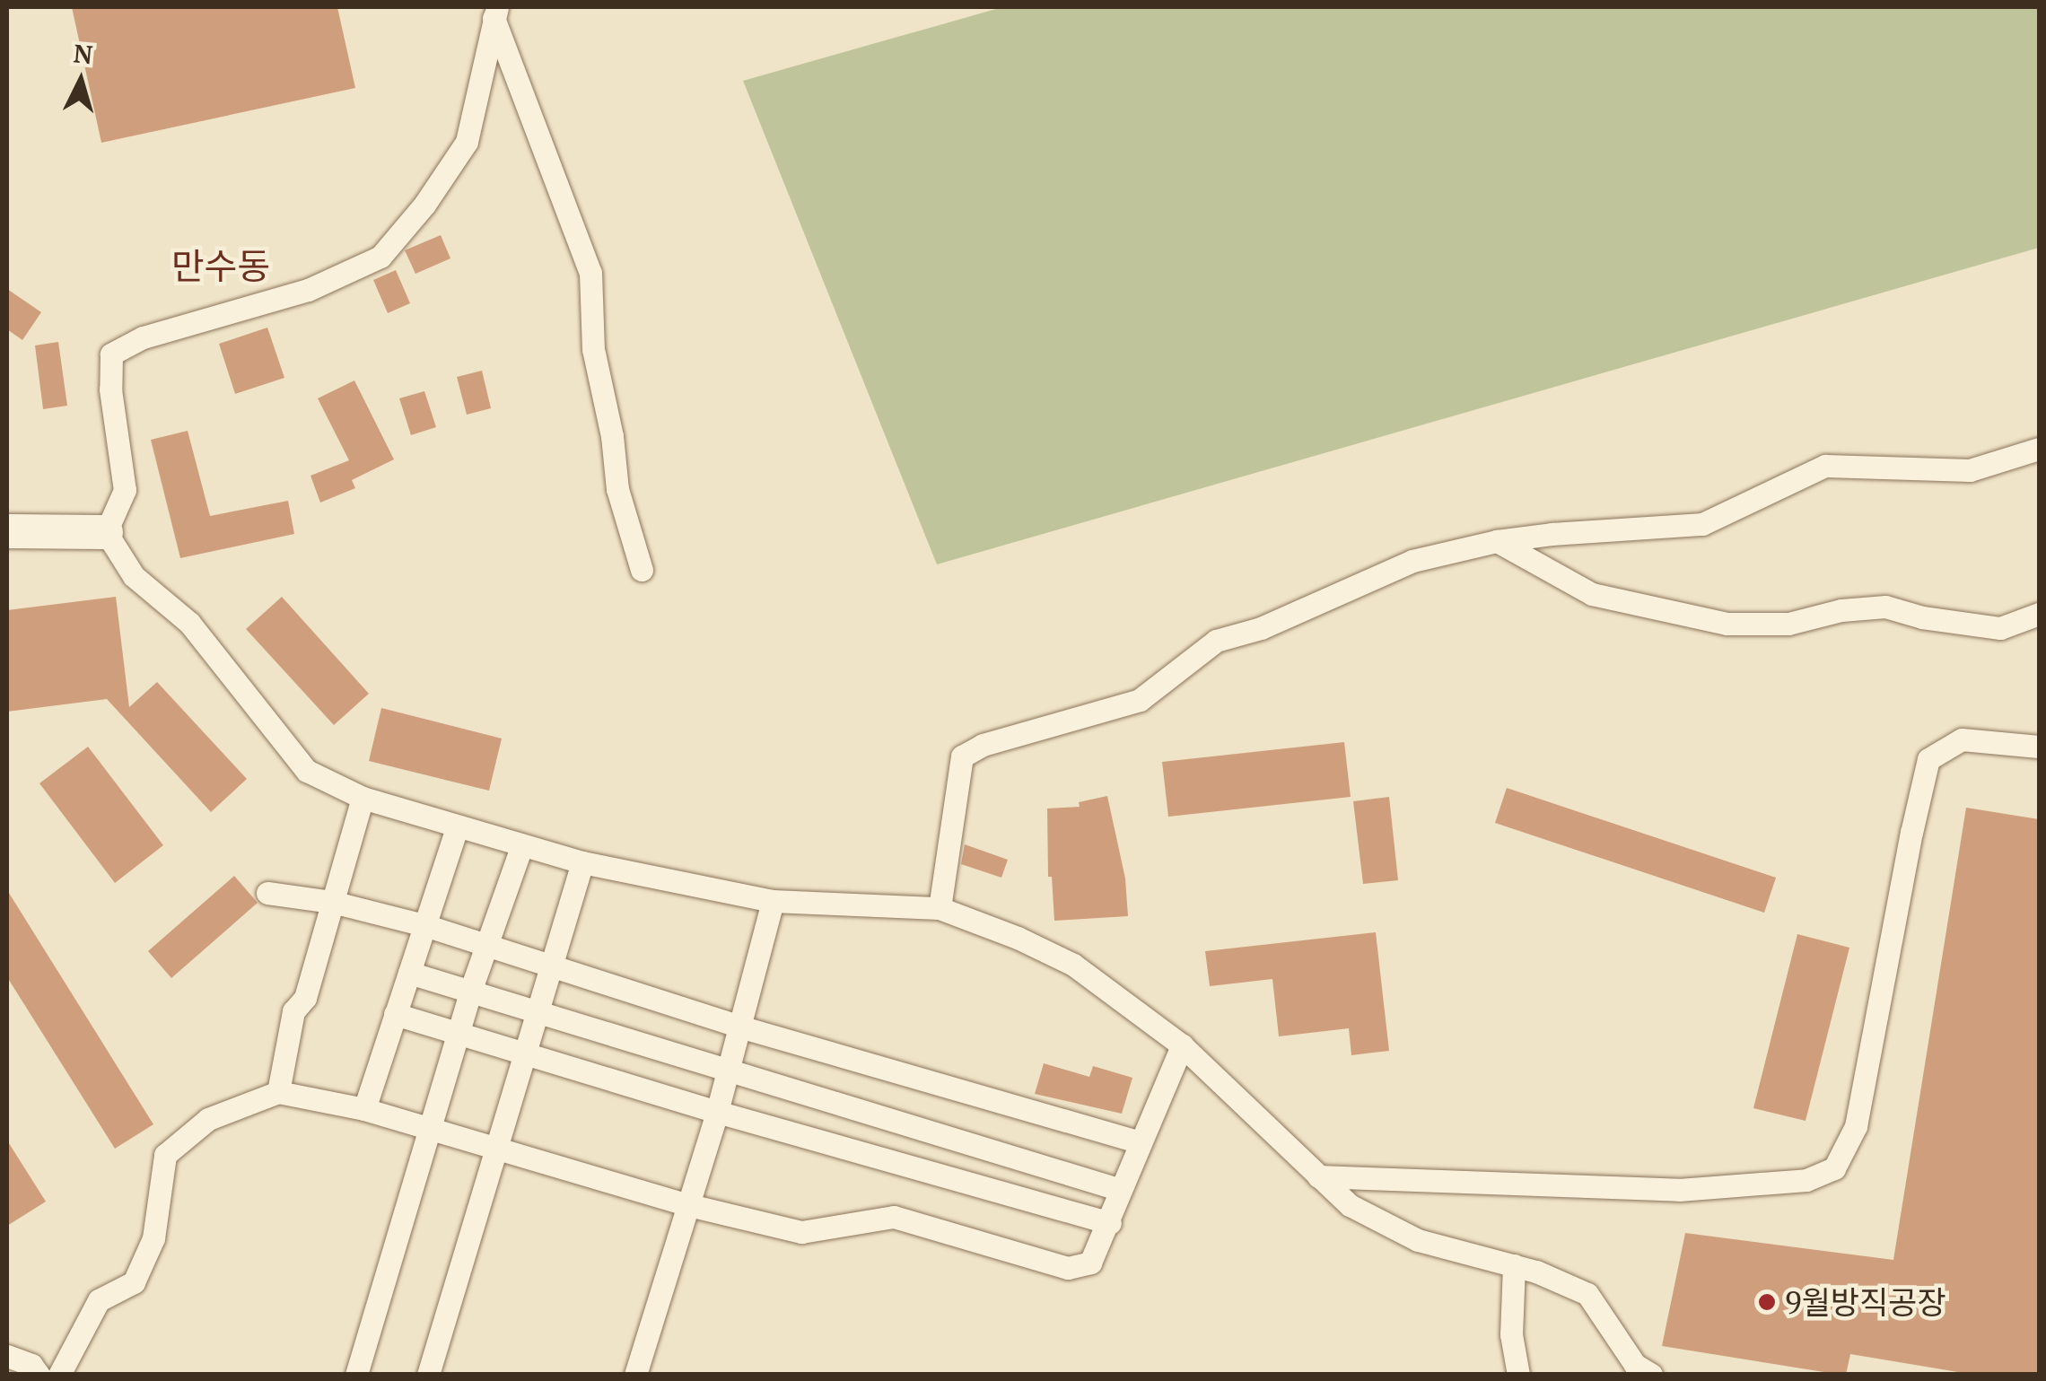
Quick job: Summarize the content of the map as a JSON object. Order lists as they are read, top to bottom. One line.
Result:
{"districts":["만수동"],"places":["9월방직공장"],"north":"top"}
